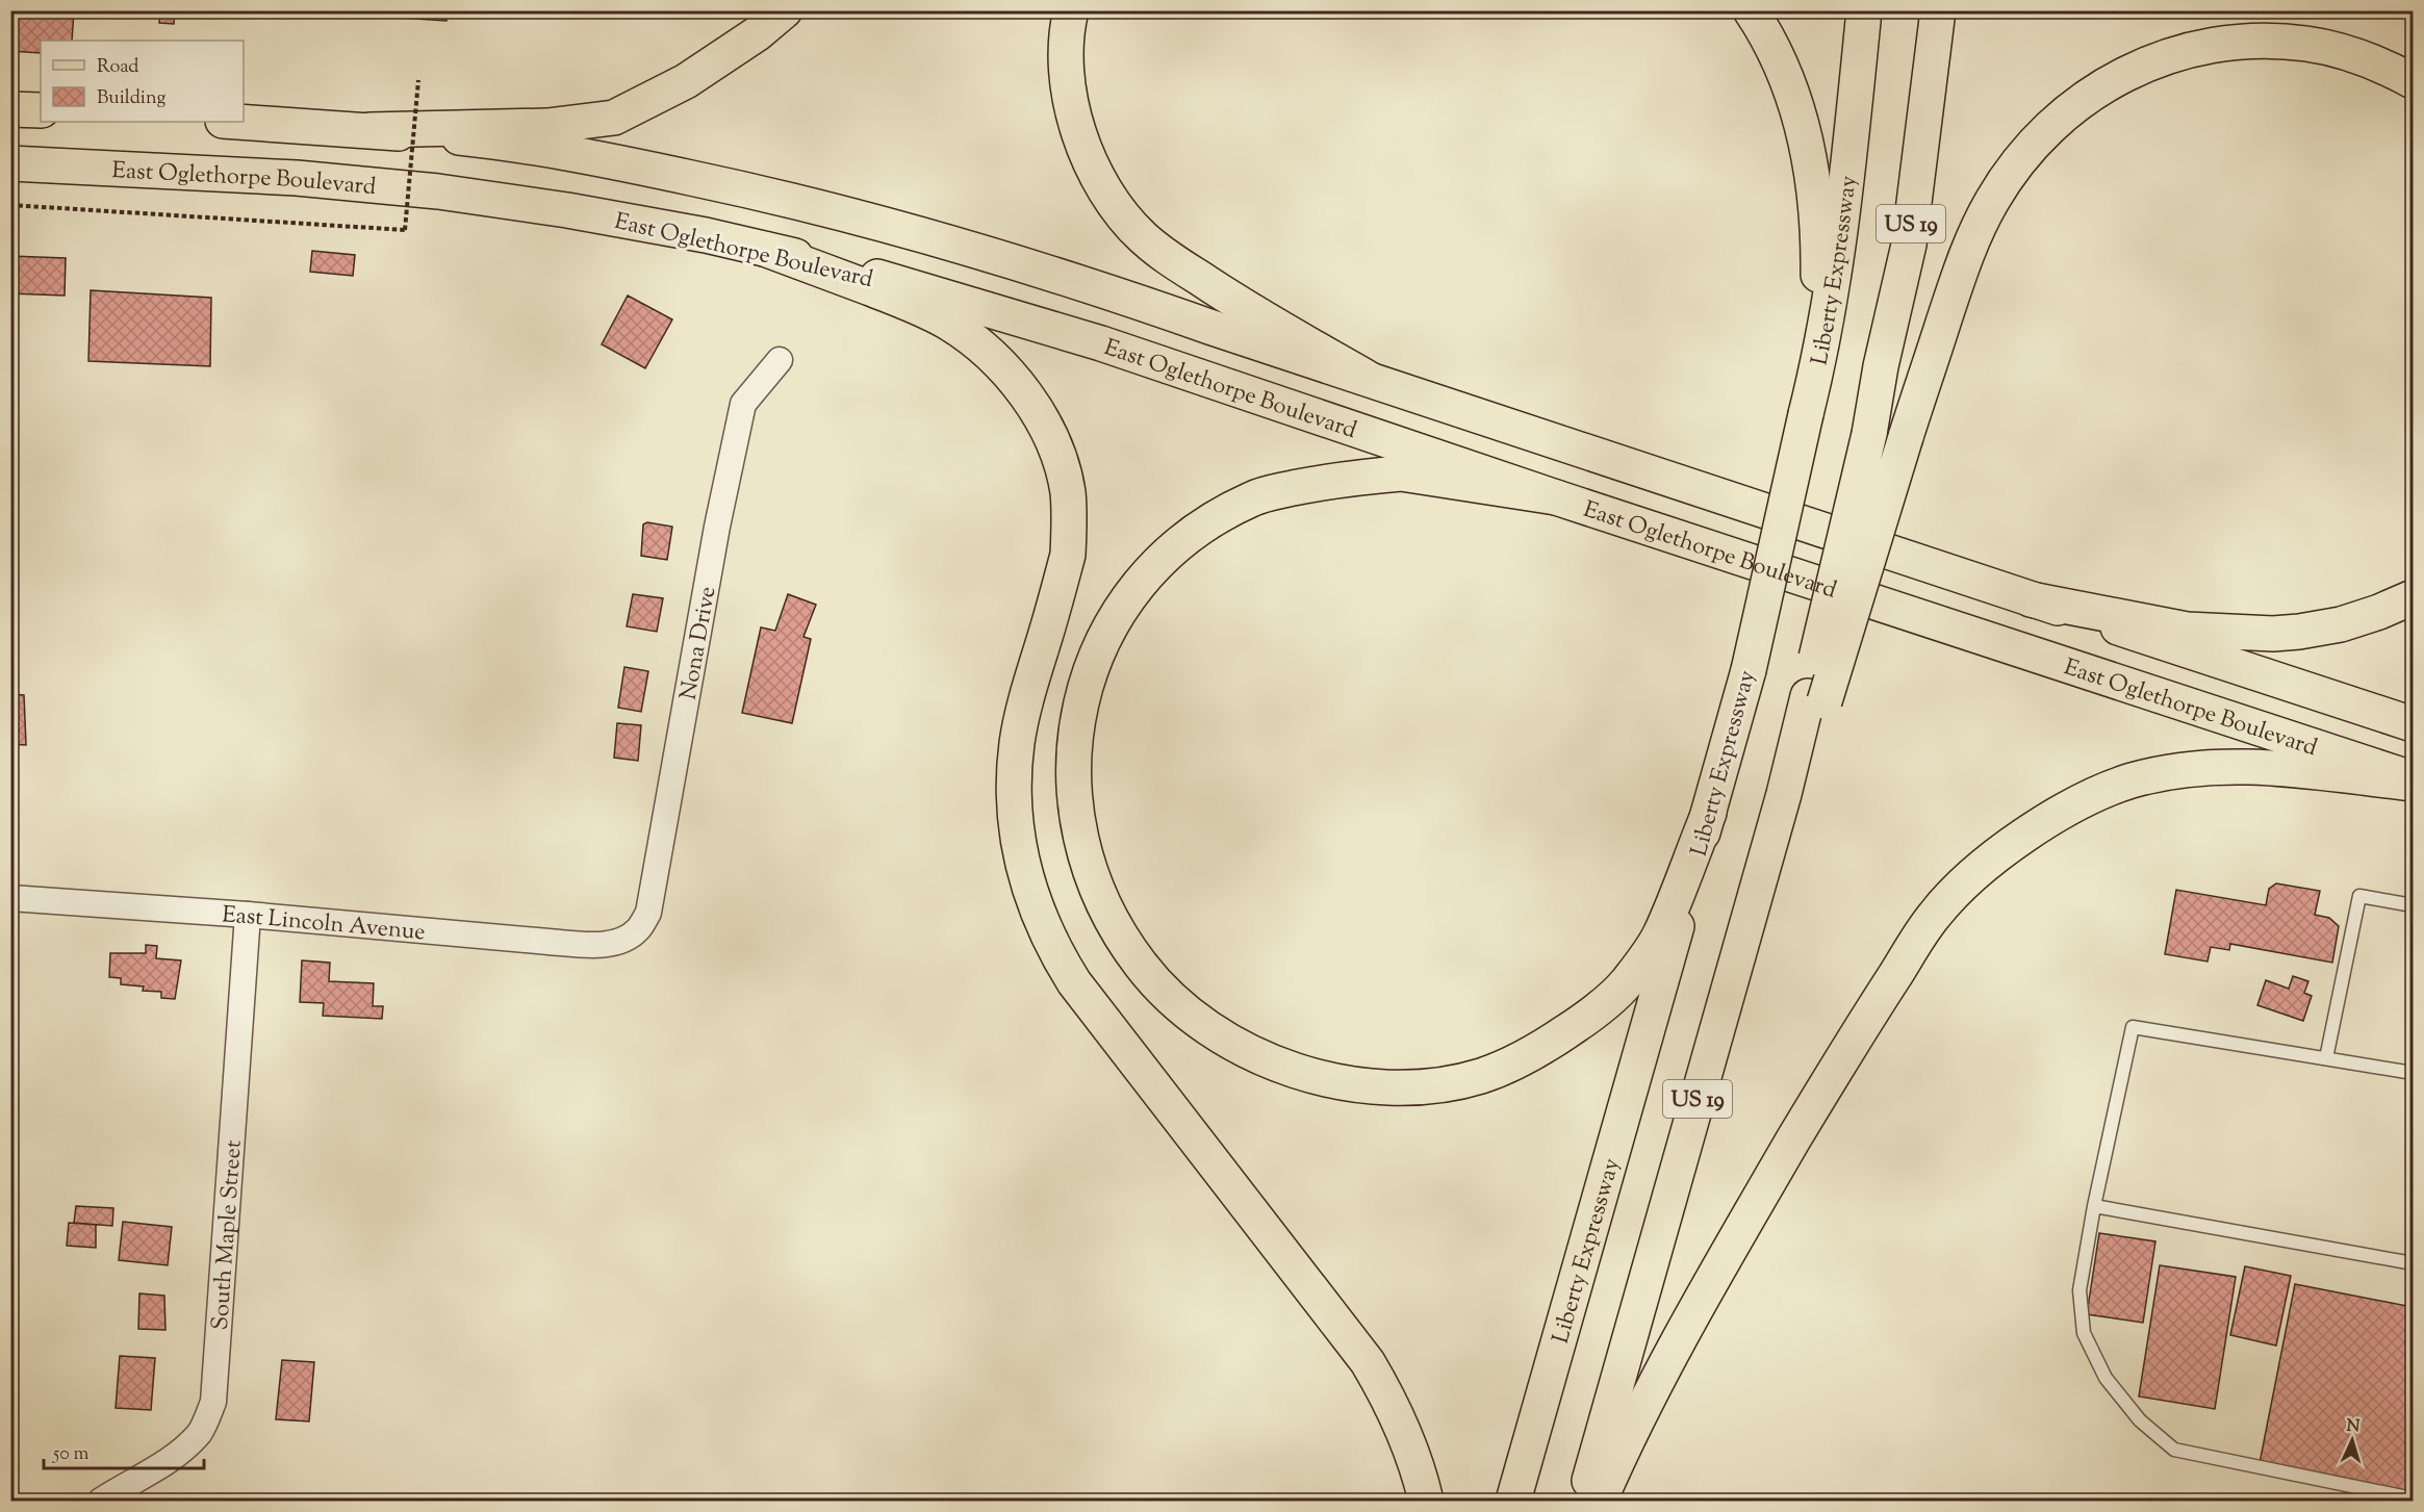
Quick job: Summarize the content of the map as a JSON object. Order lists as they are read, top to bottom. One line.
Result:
{"streets":{"main road":["East Oglethorpe Boulevard","US 19","Liberty Expressway"],"street":["Nona Drive","East Lincoln Avenue","South Maple Street"]},"crossings":[["Nona Drive","East Lincoln Avenue"],["East Lincoln Avenue","South Maple Street"]],"legend":["Road","Building"],"scale_bar":"50 m","north":"top"}
